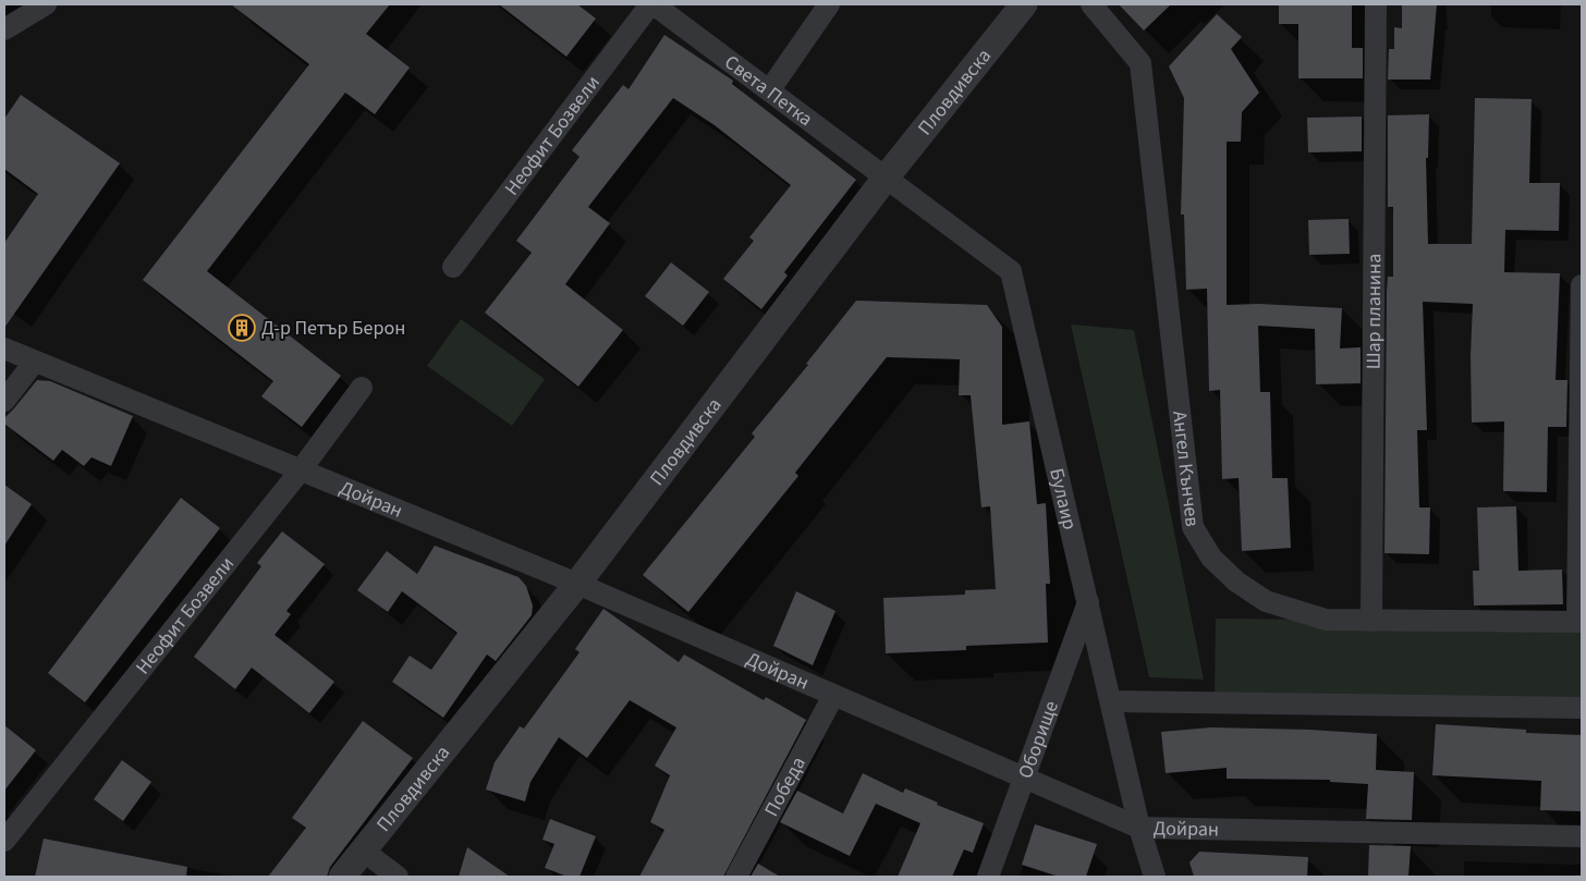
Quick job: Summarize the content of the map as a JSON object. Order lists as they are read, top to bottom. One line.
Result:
{"streets":{"street":["Света Петка","Пловдивска","Неофит Бозвели","Шар планина","Ангел Кънчев","Булаир","Дойран","Оборище","Победа"]},"crossings":[["Света Петка","Пловдивска"],["Света Петка","Неофит Бозвели"],["Света Петка","Булаир"],["Пловдивска","Булаир"],["Пловдивска","Дойран"],["Неофит Бозвели","Дойран"],["Шар планина","Ангел Кънчев"],["Булаир","Дойран"],["Булаир","Оборище"],["Дойран","Оборище"],["Дойран","Победа"]],"places":{"building":["Д-р Петър Берон"]}}
